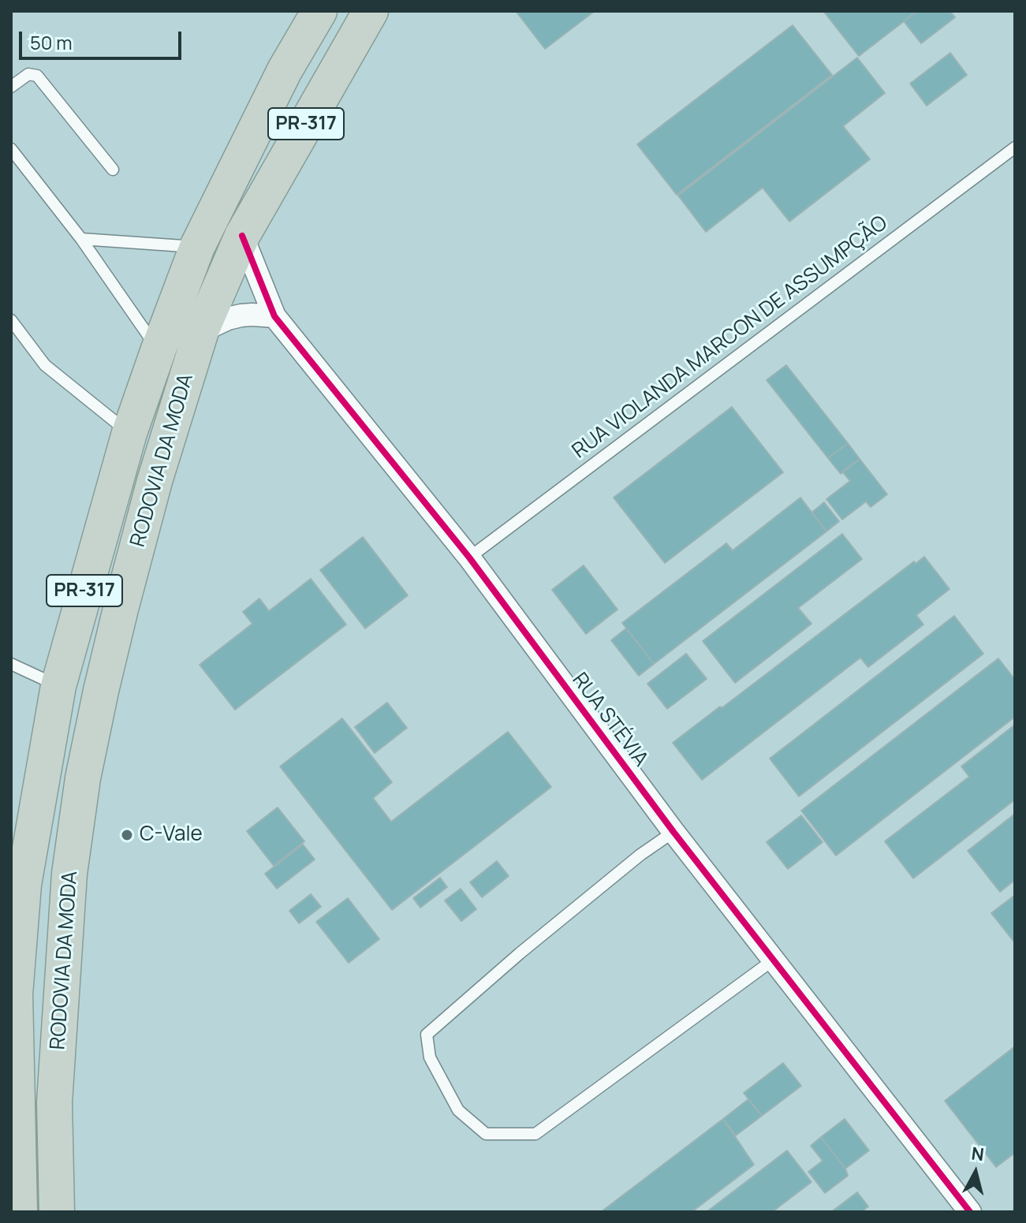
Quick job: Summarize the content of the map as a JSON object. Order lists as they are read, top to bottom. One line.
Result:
{"streets":{"highway":["PR-317","RODOVIA DA MODA"],"street":["RUA STÉVIA"],"lane":["RUA VIOLANDA MARCON DE ASSUMPÇÃO"]},"crossings":[["RUA VIOLANDA MARCON DE ASSUMPÇÃO","RUA STÉVIA"],["RODOVIA DA MODA","RUA STÉVIA"]],"places":["C-Vale"],"scale_bar":"50 m","north":"top"}
